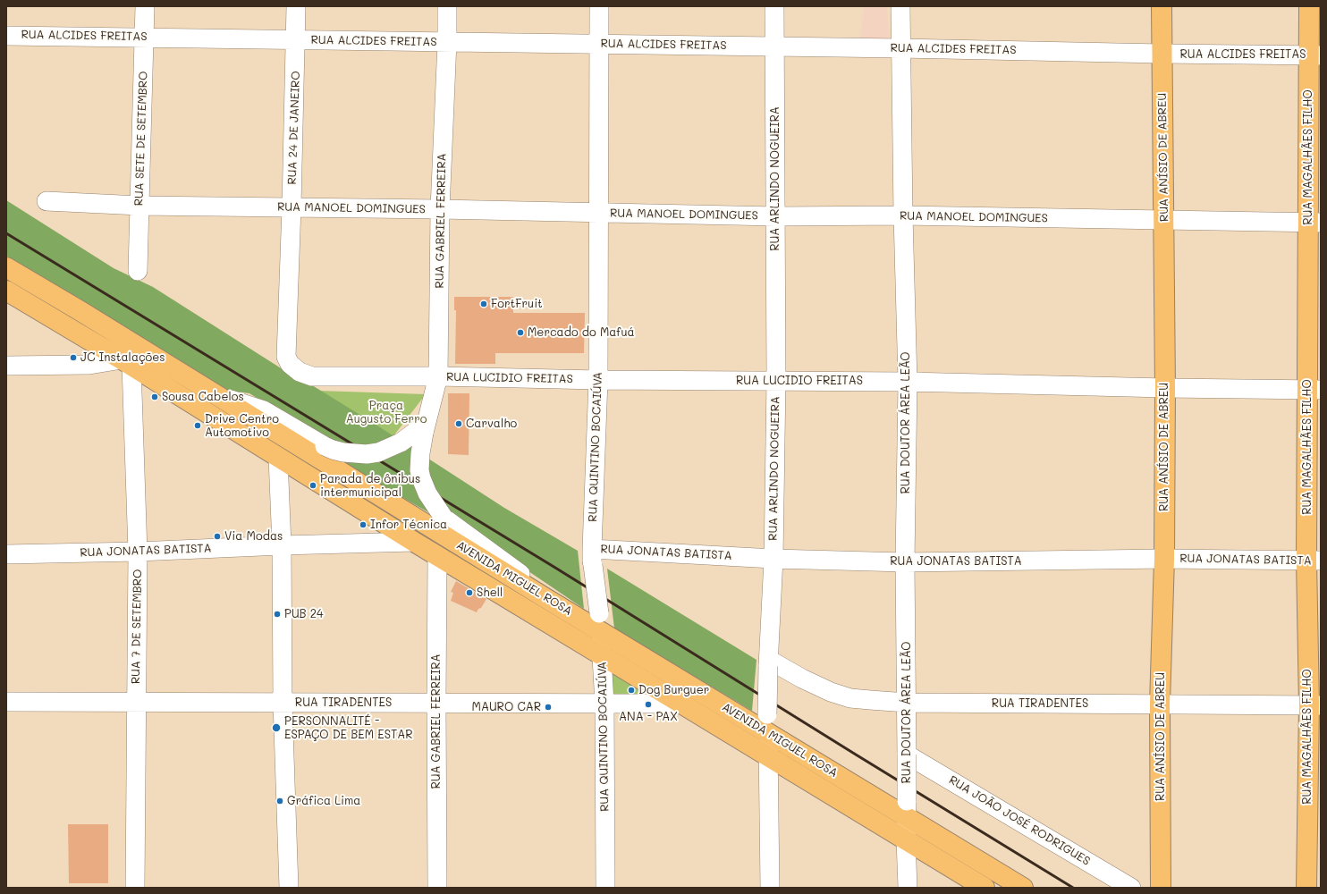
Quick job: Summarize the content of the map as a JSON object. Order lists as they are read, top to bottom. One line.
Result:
{"streets":{"main road":["RUA ANÍSIO DE ABREU","RUA MAGALHÃES FILHO","AVENIDA MIGUEL ROSA"],"street":["RUA ALCIDES FREITAS","RUA 24 DE JANEIRO","RUA SETE DE SETEMBRO","RUA ARLINDO NOGUEIRA","RUA MANOEL DOMINGUES","RUA GABRIEL FERREIRA","RUA LUCIDIO FREITAS","RUA DOUTOR ÁREA LEÃO","RUA QUINTINO BOCAIÚVA","RUA JONATAS BATISTA","RUA 7 DE SETEMBRO","RUA TIRADENTES","RUA JOÃO JOSÉ RODRIGUES"]},"crossings":[["RUA ALCIDES FREITAS","RUA 24 DE JANEIRO"],["RUA ALCIDES FREITAS","RUA SETE DE SETEMBRO"],["RUA ALCIDES FREITAS","RUA ANÍSIO DE ABREU"],["RUA ALCIDES FREITAS","RUA MAGALHÃES FILHO"],["RUA ALCIDES FREITAS","RUA ARLINDO NOGUEIRA"],["RUA ALCIDES FREITAS","RUA GABRIEL FERREIRA"],["RUA ALCIDES FREITAS","RUA DOUTOR ÁREA LEÃO"],["RUA ALCIDES FREITAS","RUA QUINTINO BOCAIÚVA"],["RUA 24 DE JANEIRO","RUA MANOEL DOMINGUES"],["RUA 24 DE JANEIRO","RUA LUCIDIO FREITAS"],["RUA SETE DE SETEMBRO","RUA MANOEL DOMINGUES"],["RUA ANÍSIO DE ABREU","RUA MANOEL DOMINGUES"],["RUA ANÍSIO DE ABREU","RUA LUCIDIO FREITAS"],["RUA ANÍSIO DE ABREU","RUA JONATAS BATISTA"],["RUA ANÍSIO DE ABREU","RUA TIRADENTES"],["RUA MAGALHÃES FILHO","RUA MANOEL DOMINGUES"],["RUA MAGALHÃES FILHO","RUA LUCIDIO FREITAS"],["RUA MAGALHÃES FILHO","RUA JONATAS BATISTA"],["RUA MAGALHÃES FILHO","RUA TIRADENTES"],["RUA ARLINDO NOGUEIRA","RUA MANOEL DOMINGUES"],["RUA ARLINDO NOGUEIRA","RUA LUCIDIO FREITAS"],["RUA ARLINDO NOGUEIRA","RUA JONATAS BATISTA"],["RUA ARLINDO NOGUEIRA","AVENIDA MIGUEL ROSA"],["RUA ARLINDO NOGUEIRA","RUA TIRADENTES"],["RUA MANOEL DOMINGUES","RUA GABRIEL FERREIRA"],["RUA MANOEL DOMINGUES","RUA DOUTOR ÁREA LEÃO"],["RUA MANOEL DOMINGUES","RUA QUINTINO BOCAIÚVA"],["RUA GABRIEL FERREIRA","RUA LUCIDIO FREITAS"],["RUA GABRIEL FERREIRA","AVENIDA MIGUEL ROSA"],["RUA GABRIEL FERREIRA","RUA TIRADENTES"],["RUA LUCIDIO FREITAS","RUA DOUTOR ÁREA LEÃO"],["RUA LUCIDIO FREITAS","RUA QUINTINO BOCAIÚVA"],["RUA DOUTOR ÁREA LEÃO","RUA JONATAS BATISTA"],["RUA DOUTOR ÁREA LEÃO","AVENIDA MIGUEL ROSA"],["RUA DOUTOR ÁREA LEÃO","RUA TIRADENTES"],["RUA DOUTOR ÁREA LEÃO","RUA JOÃO JOSÉ RODRIGUES"],["RUA QUINTINO BOCAIÚVA","RUA JONATAS BATISTA"],["RUA QUINTINO BOCAIÚVA","AVENIDA MIGUEL ROSA"],["RUA QUINTINO BOCAIÚVA","RUA TIRADENTES"],["RUA JONATAS BATISTA","AVENIDA MIGUEL ROSA"],["RUA JONATAS BATISTA","RUA 7 DE SETEMBRO"],["AVENIDA MIGUEL ROSA","RUA 7 DE SETEMBRO"],["AVENIDA MIGUEL ROSA","RUA TIRADENTES"],["RUA 7 DE SETEMBRO","RUA TIRADENTES"]],"parks":["Praça Augusto Ferro"],"places":["FortFruit","Mercado do Mafuá","JC Instalações","Sousa Cabelos","Carvalho","Drive Centro Automotivo","Parada de ônibus intermunicipal","Infor Técnica","Via Modas","Shell","PUB 24","Dog Burguer","ANA - PAX","MAURO CAR","PERSONNALITÉ - ESPAÇO DE BEM ESTAR","Gráfica Lima"]}
